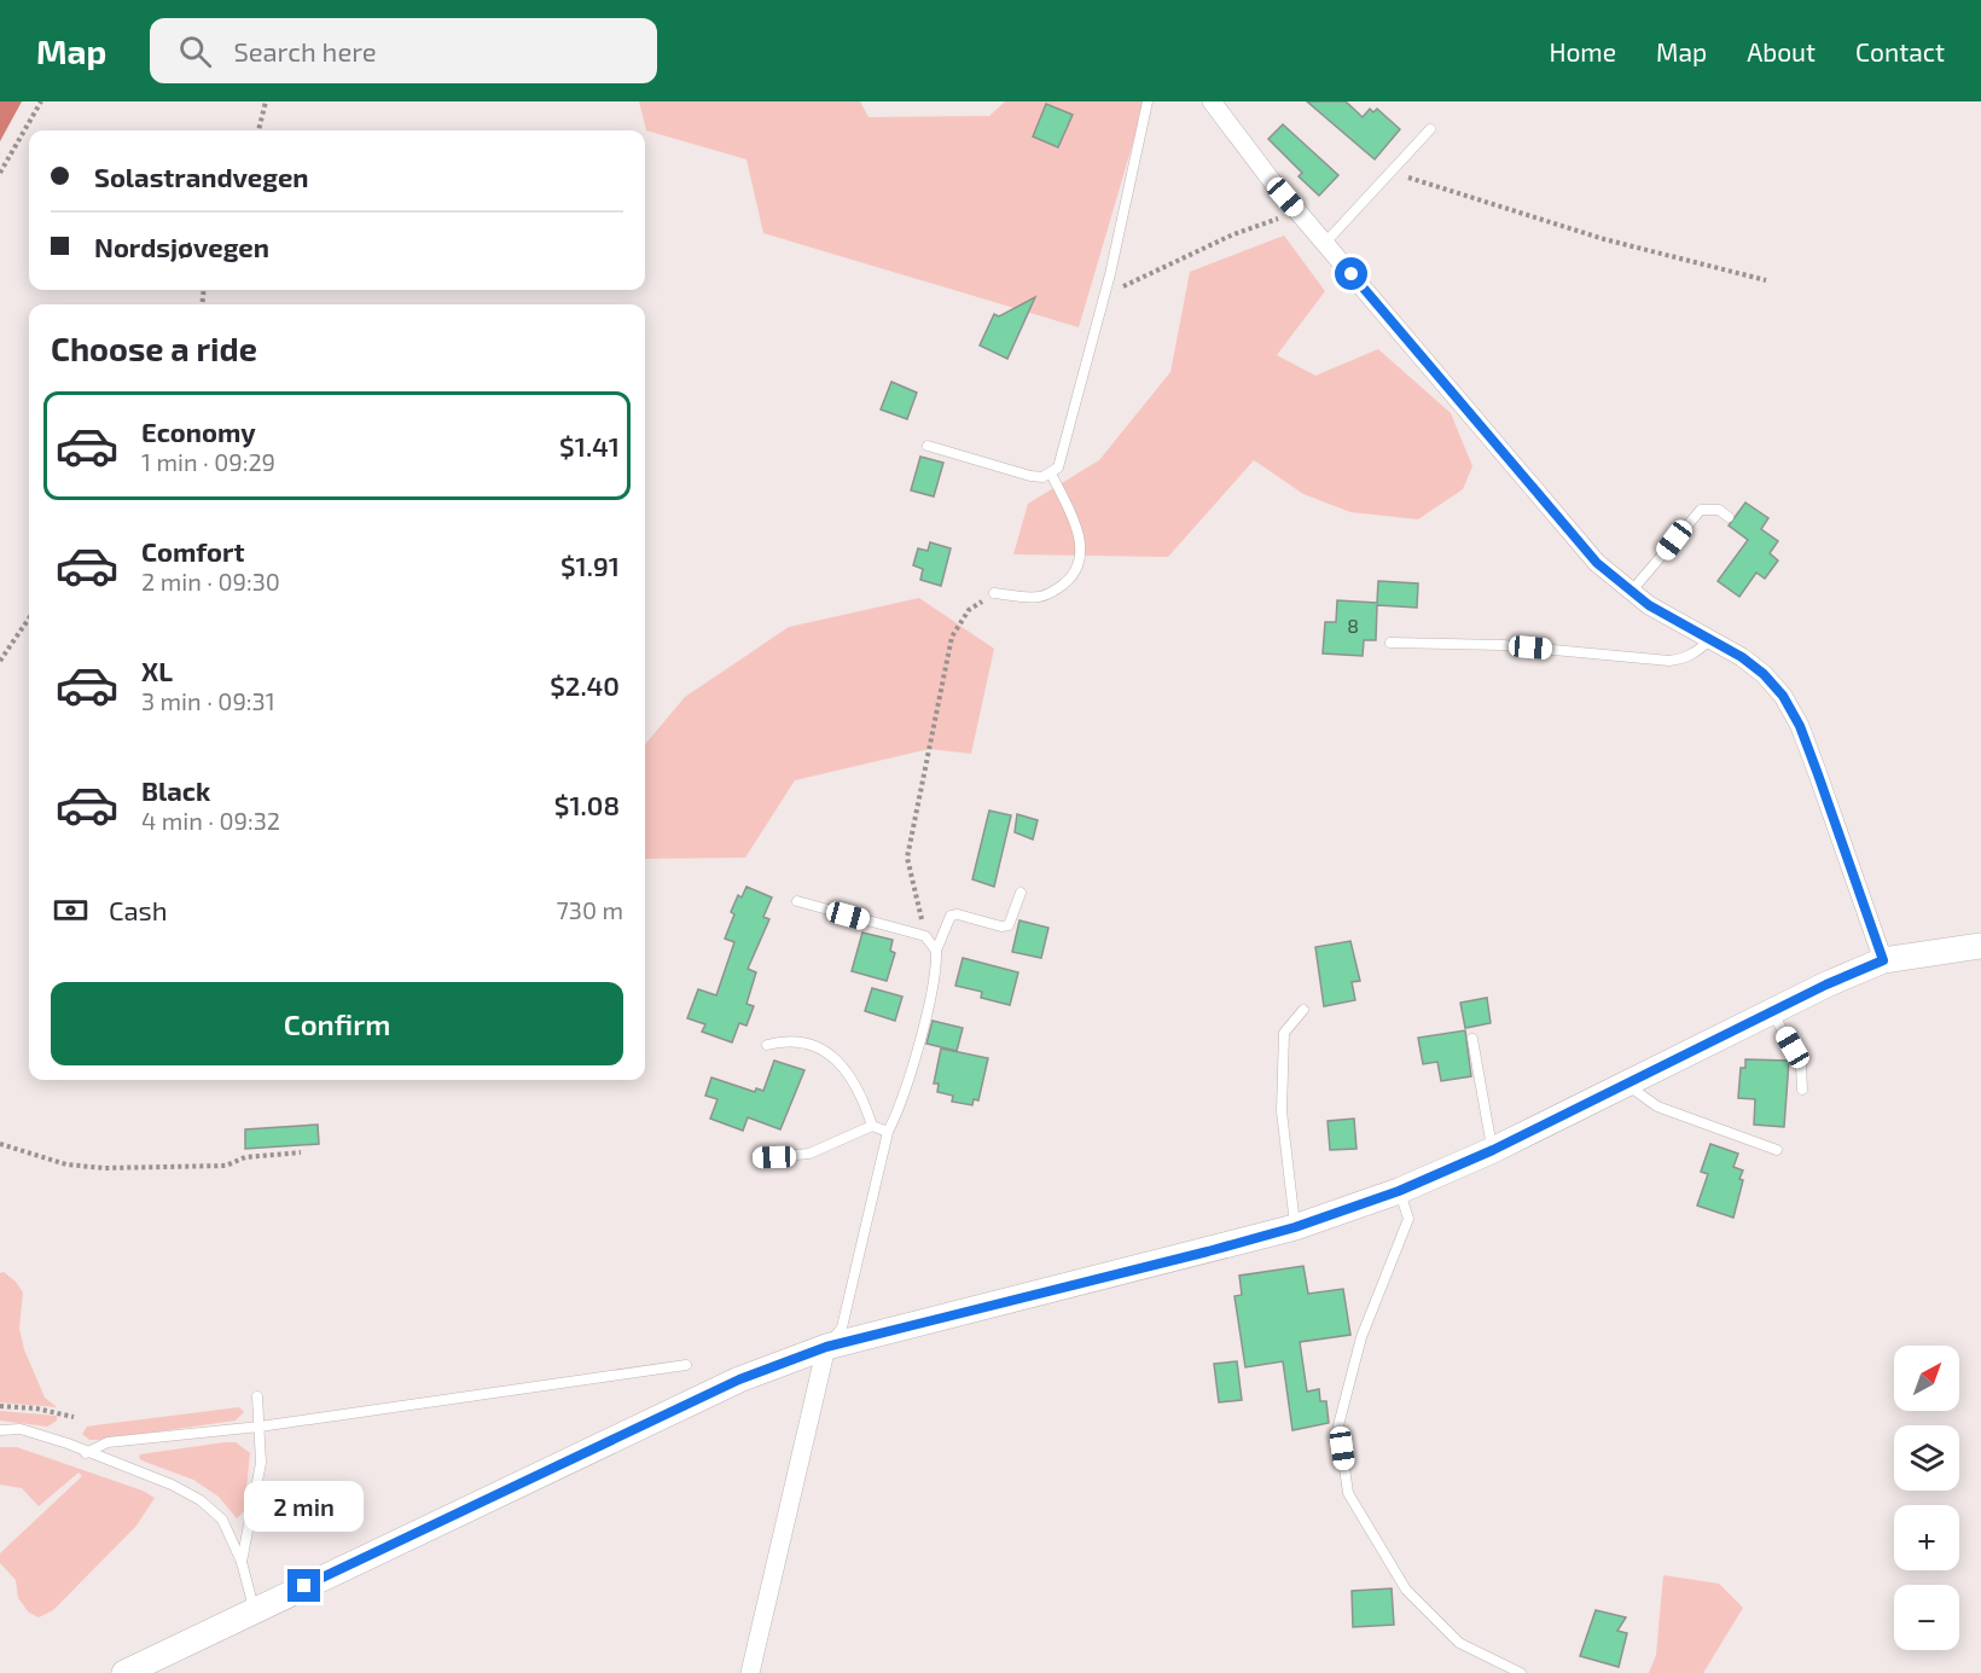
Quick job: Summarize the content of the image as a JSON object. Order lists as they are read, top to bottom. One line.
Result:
{"house_numbers":["8"],"north":"top right","page":{"header":"Map","search":"Search here","nav":["Home","Map","About","Contact"],"banner":["Solastrandvegen","Nordsjøvegen"],"heading":"Choose a ride","list":[{"name":"Economy","note":"1 min · 09:29","value":"$1.41"},{"name":"Comfort","note":"2 min · 09:30","value":"$1.91"},{"name":"XL","note":"3 min · 09:31","value":"$2.40"},{"name":"Black","note":"4 min · 09:32","value":"$1.08"}],"pay":["Cash","730 m"],"buttons":"Confirm","map_buttons":["+","−"],"bubble":"2 min"}}
